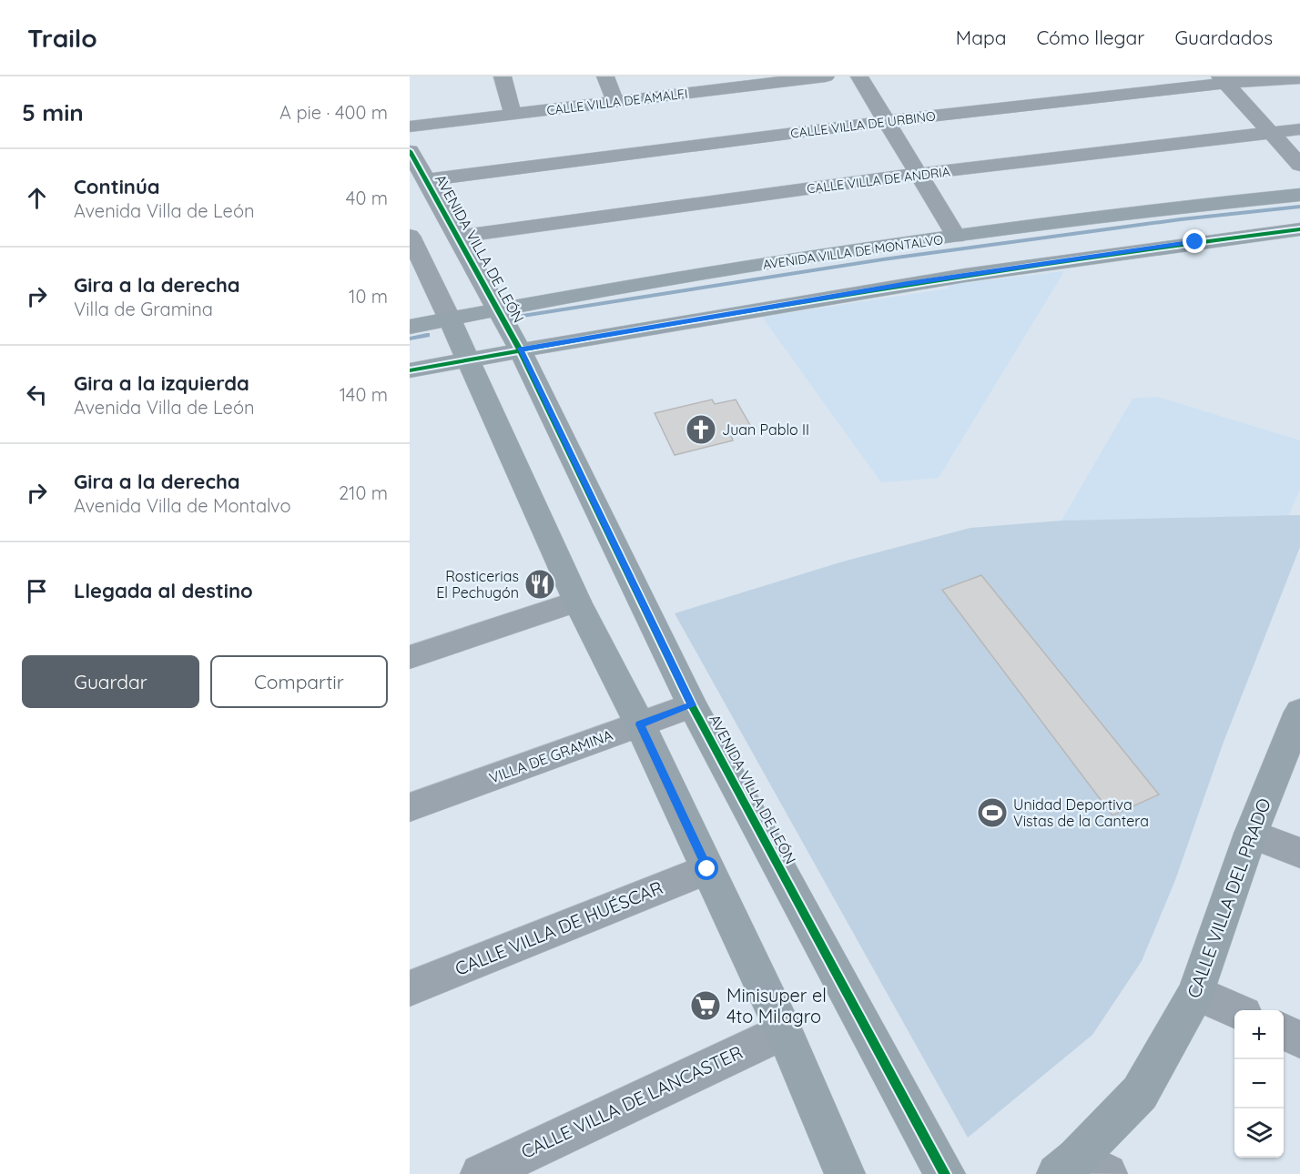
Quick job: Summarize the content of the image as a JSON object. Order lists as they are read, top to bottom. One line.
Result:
{"streets":{"street":["CALLE VILLA DE AMALFI","CALLE VILLA DE URBINO","CALLE VILLA DE ANDRIA","AVENIDA VILLA DE LEÓN","AVENIDA VILLA DE MONTALVO","VILLA DE GRAMINA","CALLE VILLA DEL PRADO","CALLE VILLA DE HUÉSCAR","CALLE VILLA DE LANCASTER"]},"crossings":[["CALLE VILLA DE URBINO","AVENIDA VILLA DE LEÓN"],["CALLE VILLA DE ANDRIA","AVENIDA VILLA DE LEÓN"],["AVENIDA VILLA DE LEÓN","AVENIDA VILLA DE MONTALVO"],["AVENIDA VILLA DE LEÓN","VILLA DE GRAMINA"]],"places":{"church":["Juan Pablo II"],"restaurant":["Rosticerias El Pechugón"],"sports":["Unidad Deportiva Vistas de la Cantera"],"supermarket":["Minisuper el 4to Milagro"]},"page":{"header":"Trailo","nav":["Mapa","Cómo llegar","Guardados"],"heading":["5 min","A pie · 400 m"],"list":[["Continúa","Avenida Villa de León","40 m"],["Gira a la derecha","Villa de Gramina","10 m"],["Gira a la izquierda","Avenida Villa de León","140 m"],["Gira a la derecha","Avenida Villa de Montalvo","210 m"],"Llegada al destino"],"buttons":["Guardar","Compartir"],"map_buttons":["+","−"]}}
